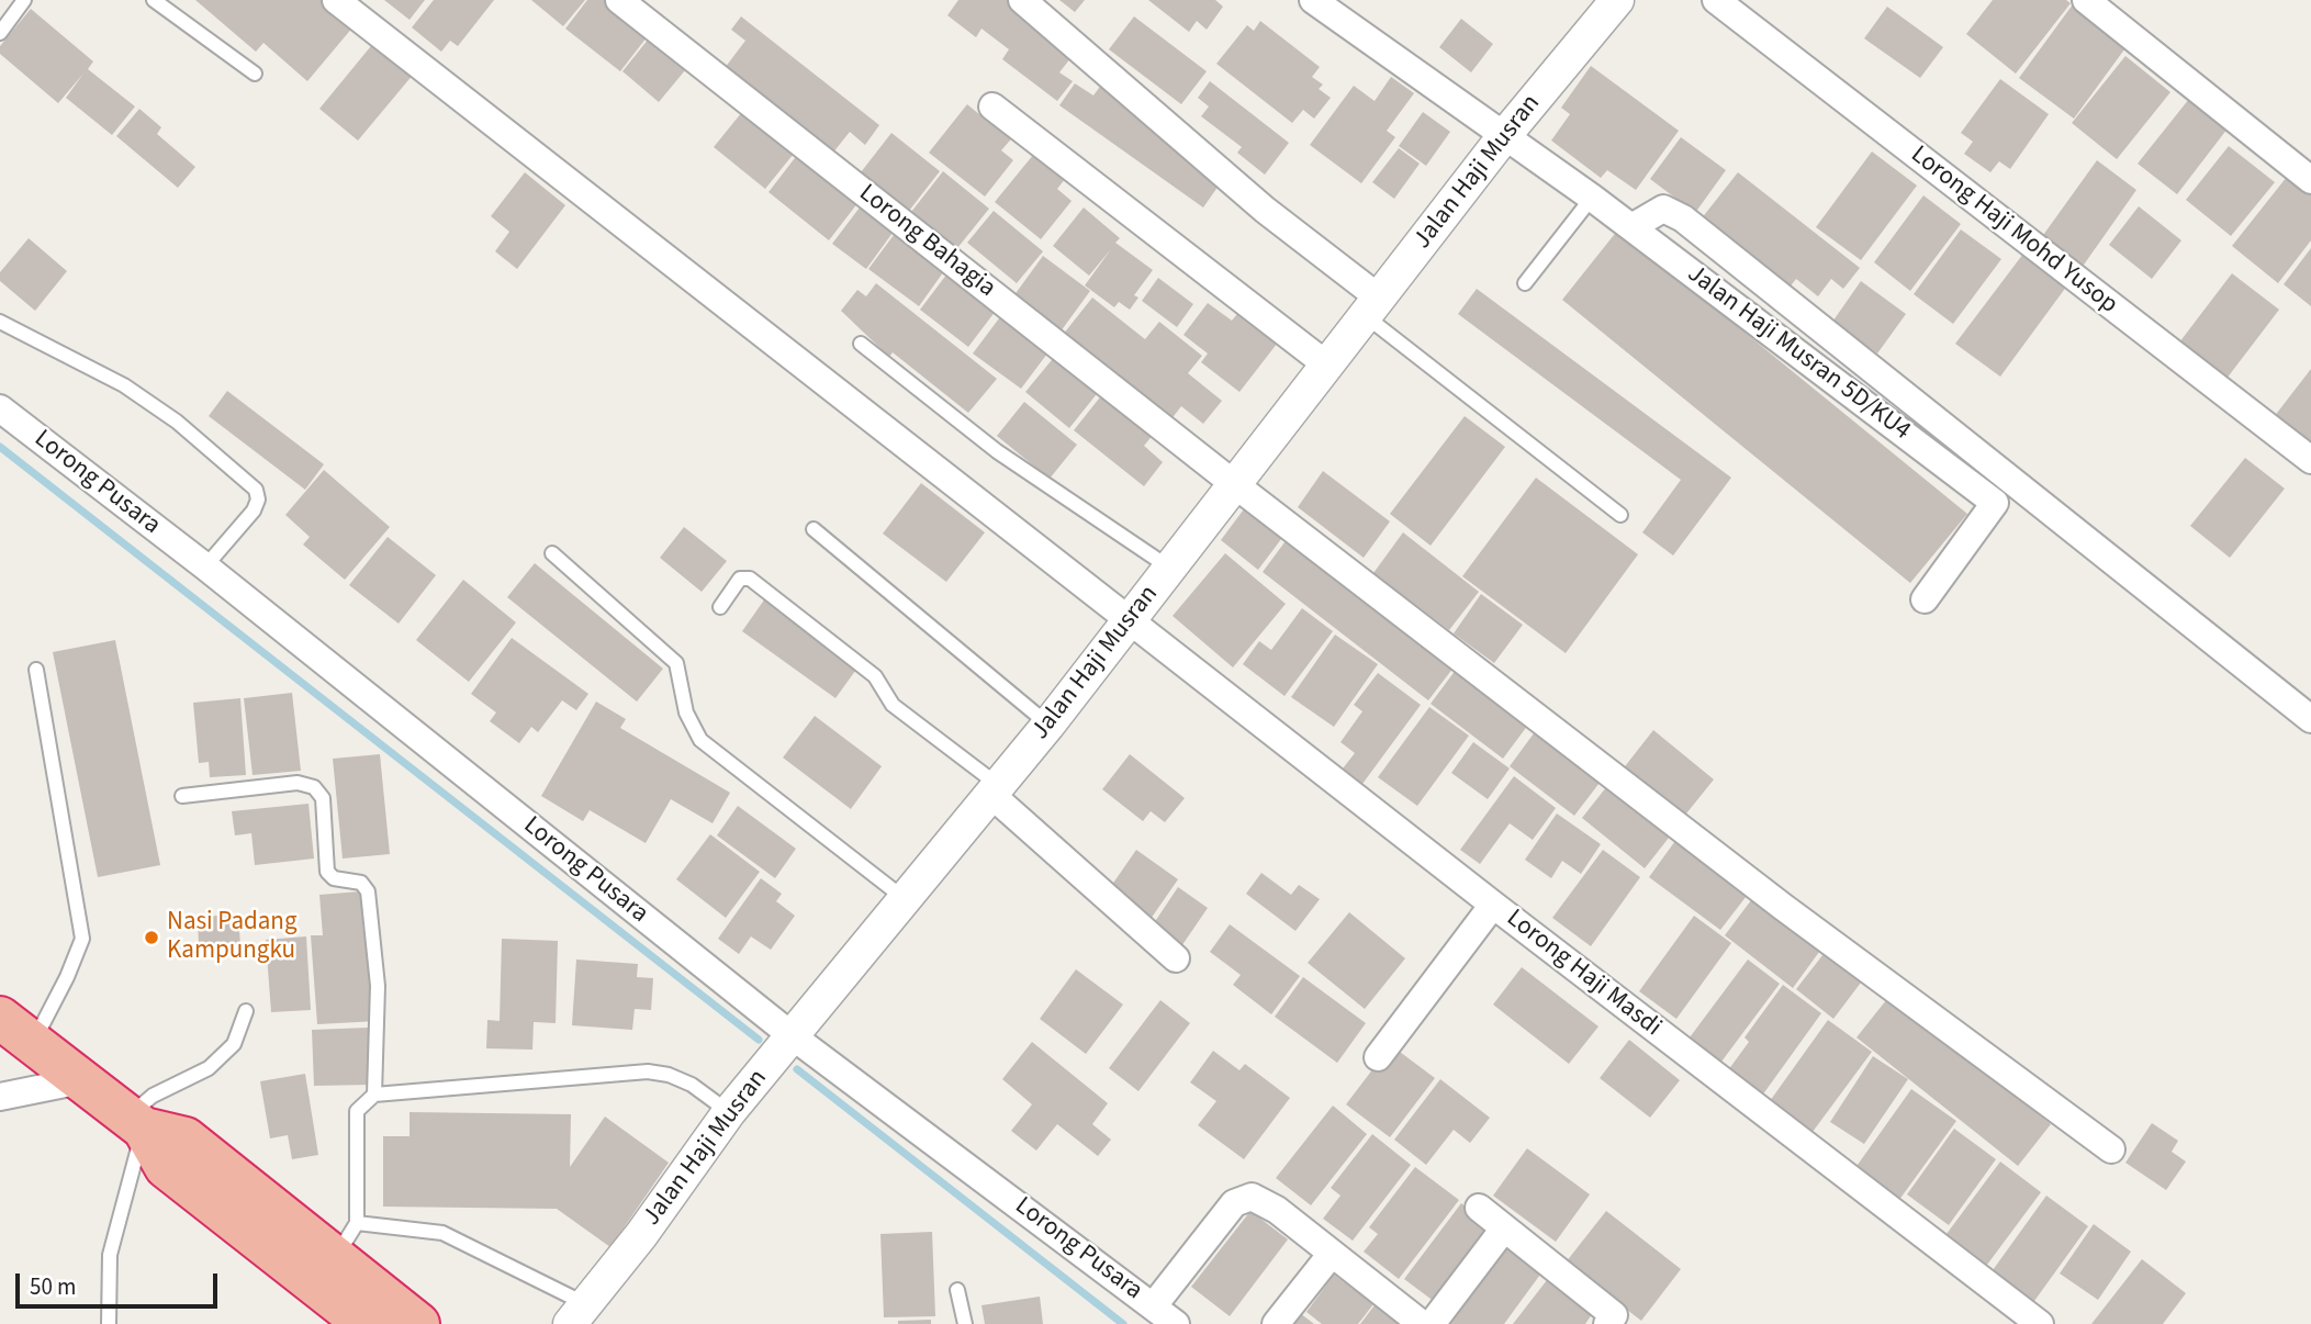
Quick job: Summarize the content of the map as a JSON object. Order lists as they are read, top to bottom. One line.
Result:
{"streets":{"street":["Jalan Haji Musran","Lorong Haji Mohd Yusop","Lorong Bahagia","Jalan Haji Musran 5D/KU4","Lorong Pusara","Lorong Haji Masdi"]},"crossings":[["Jalan Haji Musran","Lorong Bahagia"],["Jalan Haji Musran","Jalan Haji Musran 5D/KU4"],["Jalan Haji Musran","Lorong Pusara"],["Jalan Haji Musran","Lorong Haji Masdi"]],"places":["Nasi Padang Kampungku"],"scale_bar":"50 m"}
